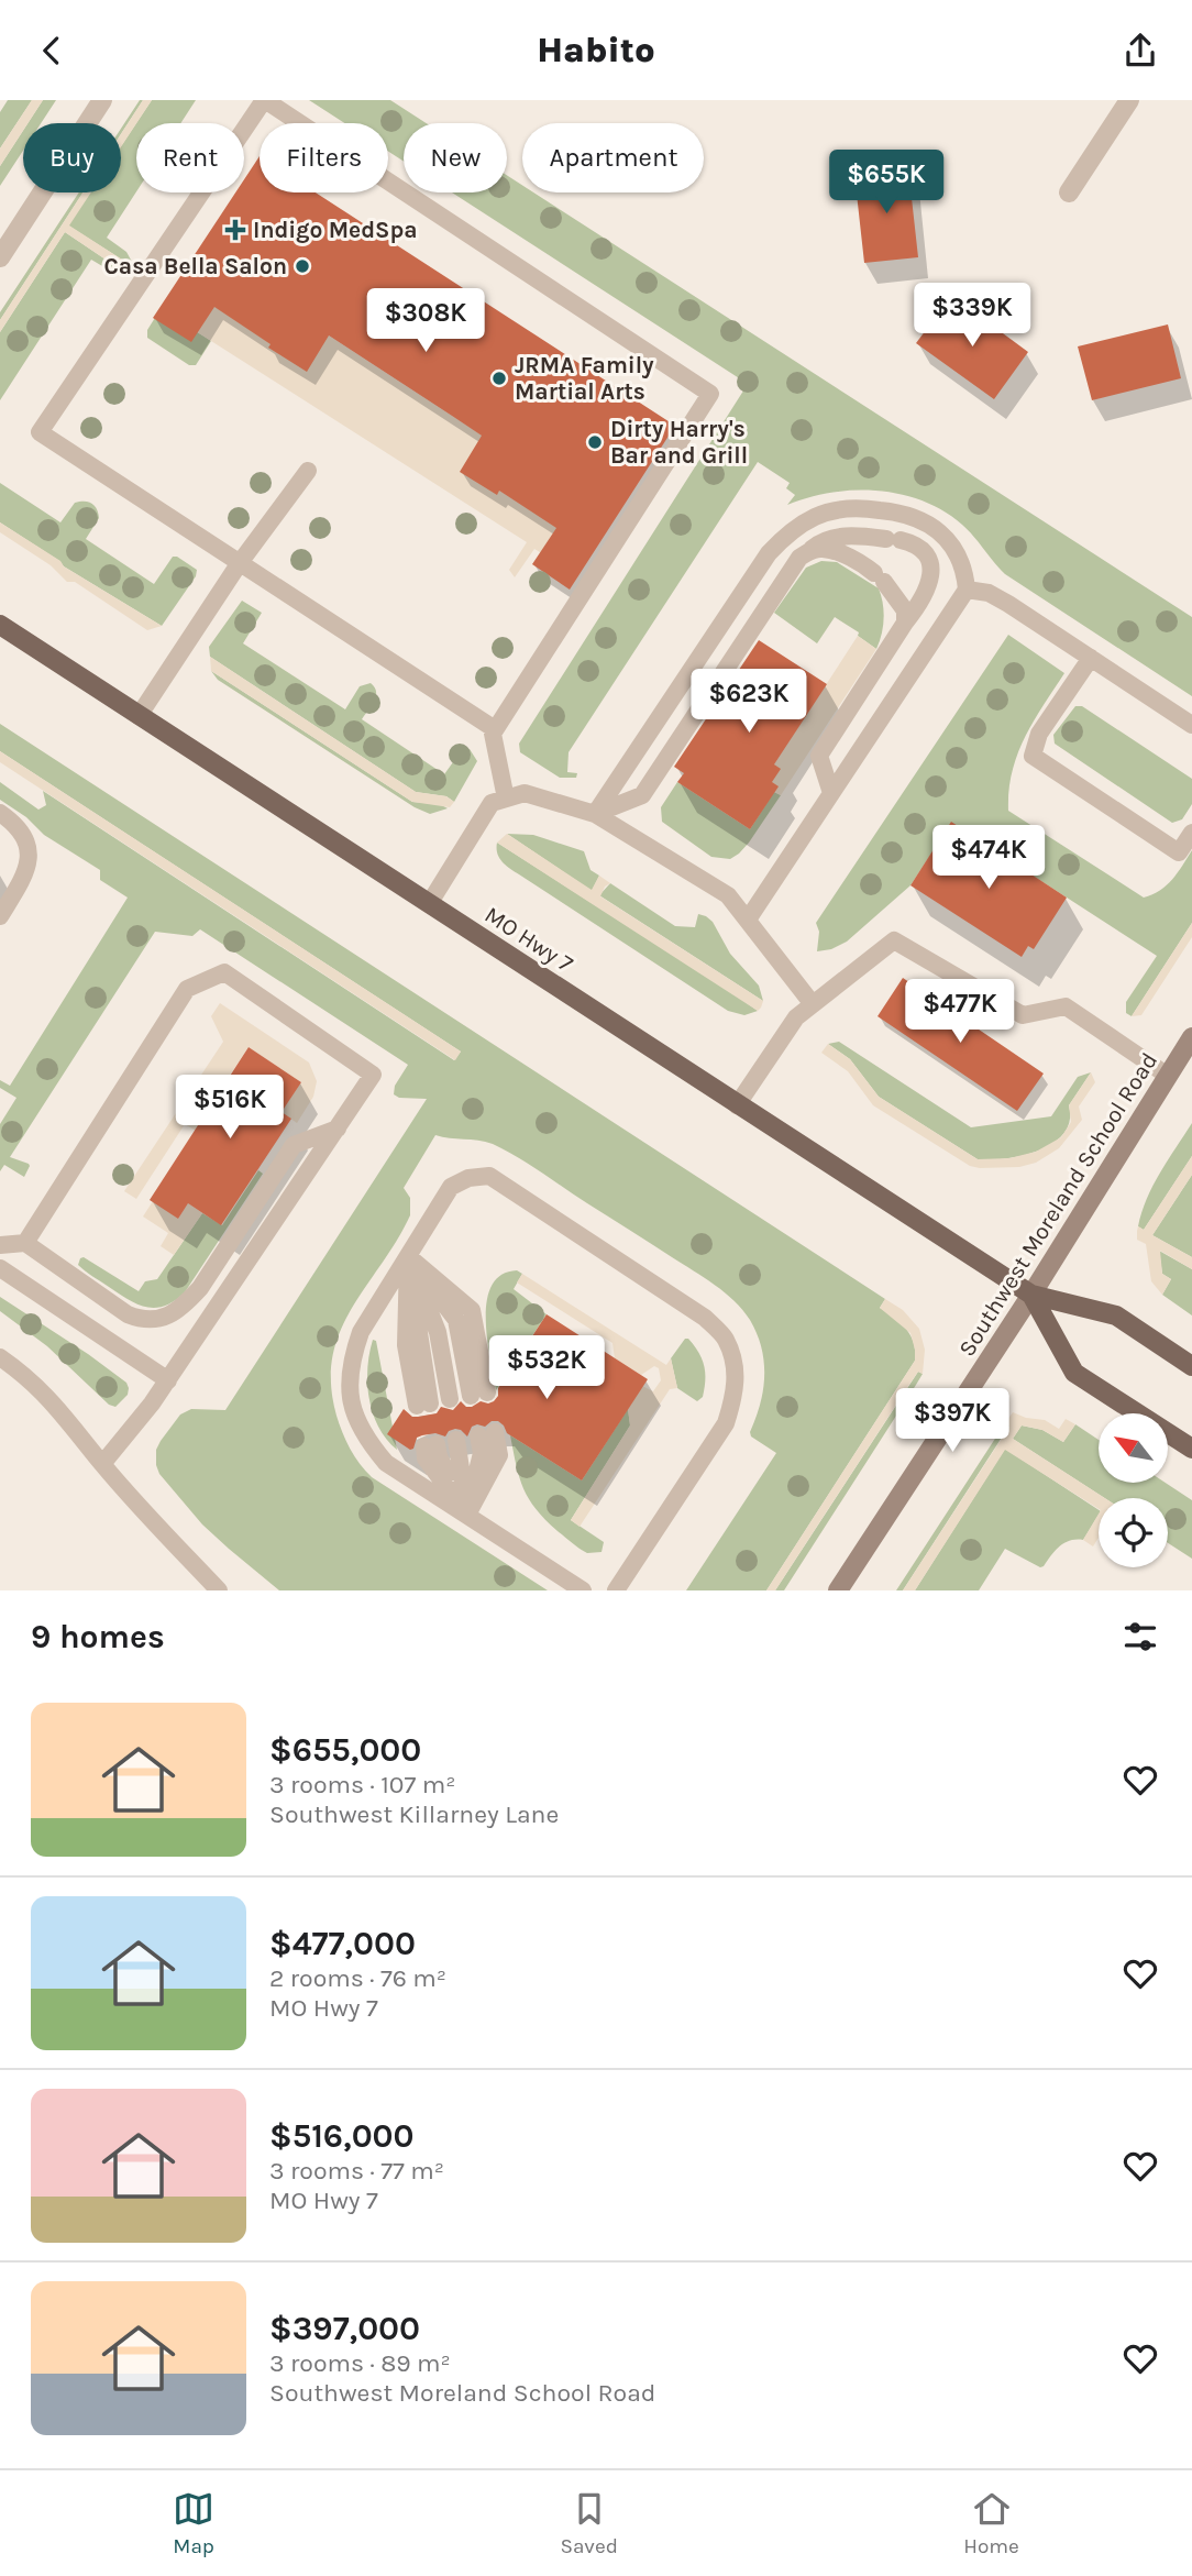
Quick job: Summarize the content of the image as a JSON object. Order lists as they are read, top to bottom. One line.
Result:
{"streets":{"main road":["MO Hwy 7","Southwest Moreland School Road"]},"crossings":[["MO Hwy 7","Southwest Moreland School Road"]],"places":{"health":["Indigo MedSpa"],"other":["Casa Bella Salon","JRMA Family Martial Arts","Dirty Harry's Bar and Grill"]},"north":"top left","page":{"header":"Habito","chip":["Buy","Rent","Filters","New","Apartment"],"price":["$655K","$339K","$308K","$623K","$474K","$477K","$516K","$532K","$397K"],"heading":"9 homes","list":[{"name":"$655,000","note":"3 rooms · 107 m² · Southwest Killarney Lane"},{"name":"$477,000","note":"2 rooms · 76 m² · MO Hwy 7"},{"name":"$516,000","note":"3 rooms · 77 m² · MO Hwy 7"},{"name":"$397,000","note":"3 rooms · 89 m² · Southwest Moreland School Road"}],"tabs":["Map","Saved","Home"]}}
